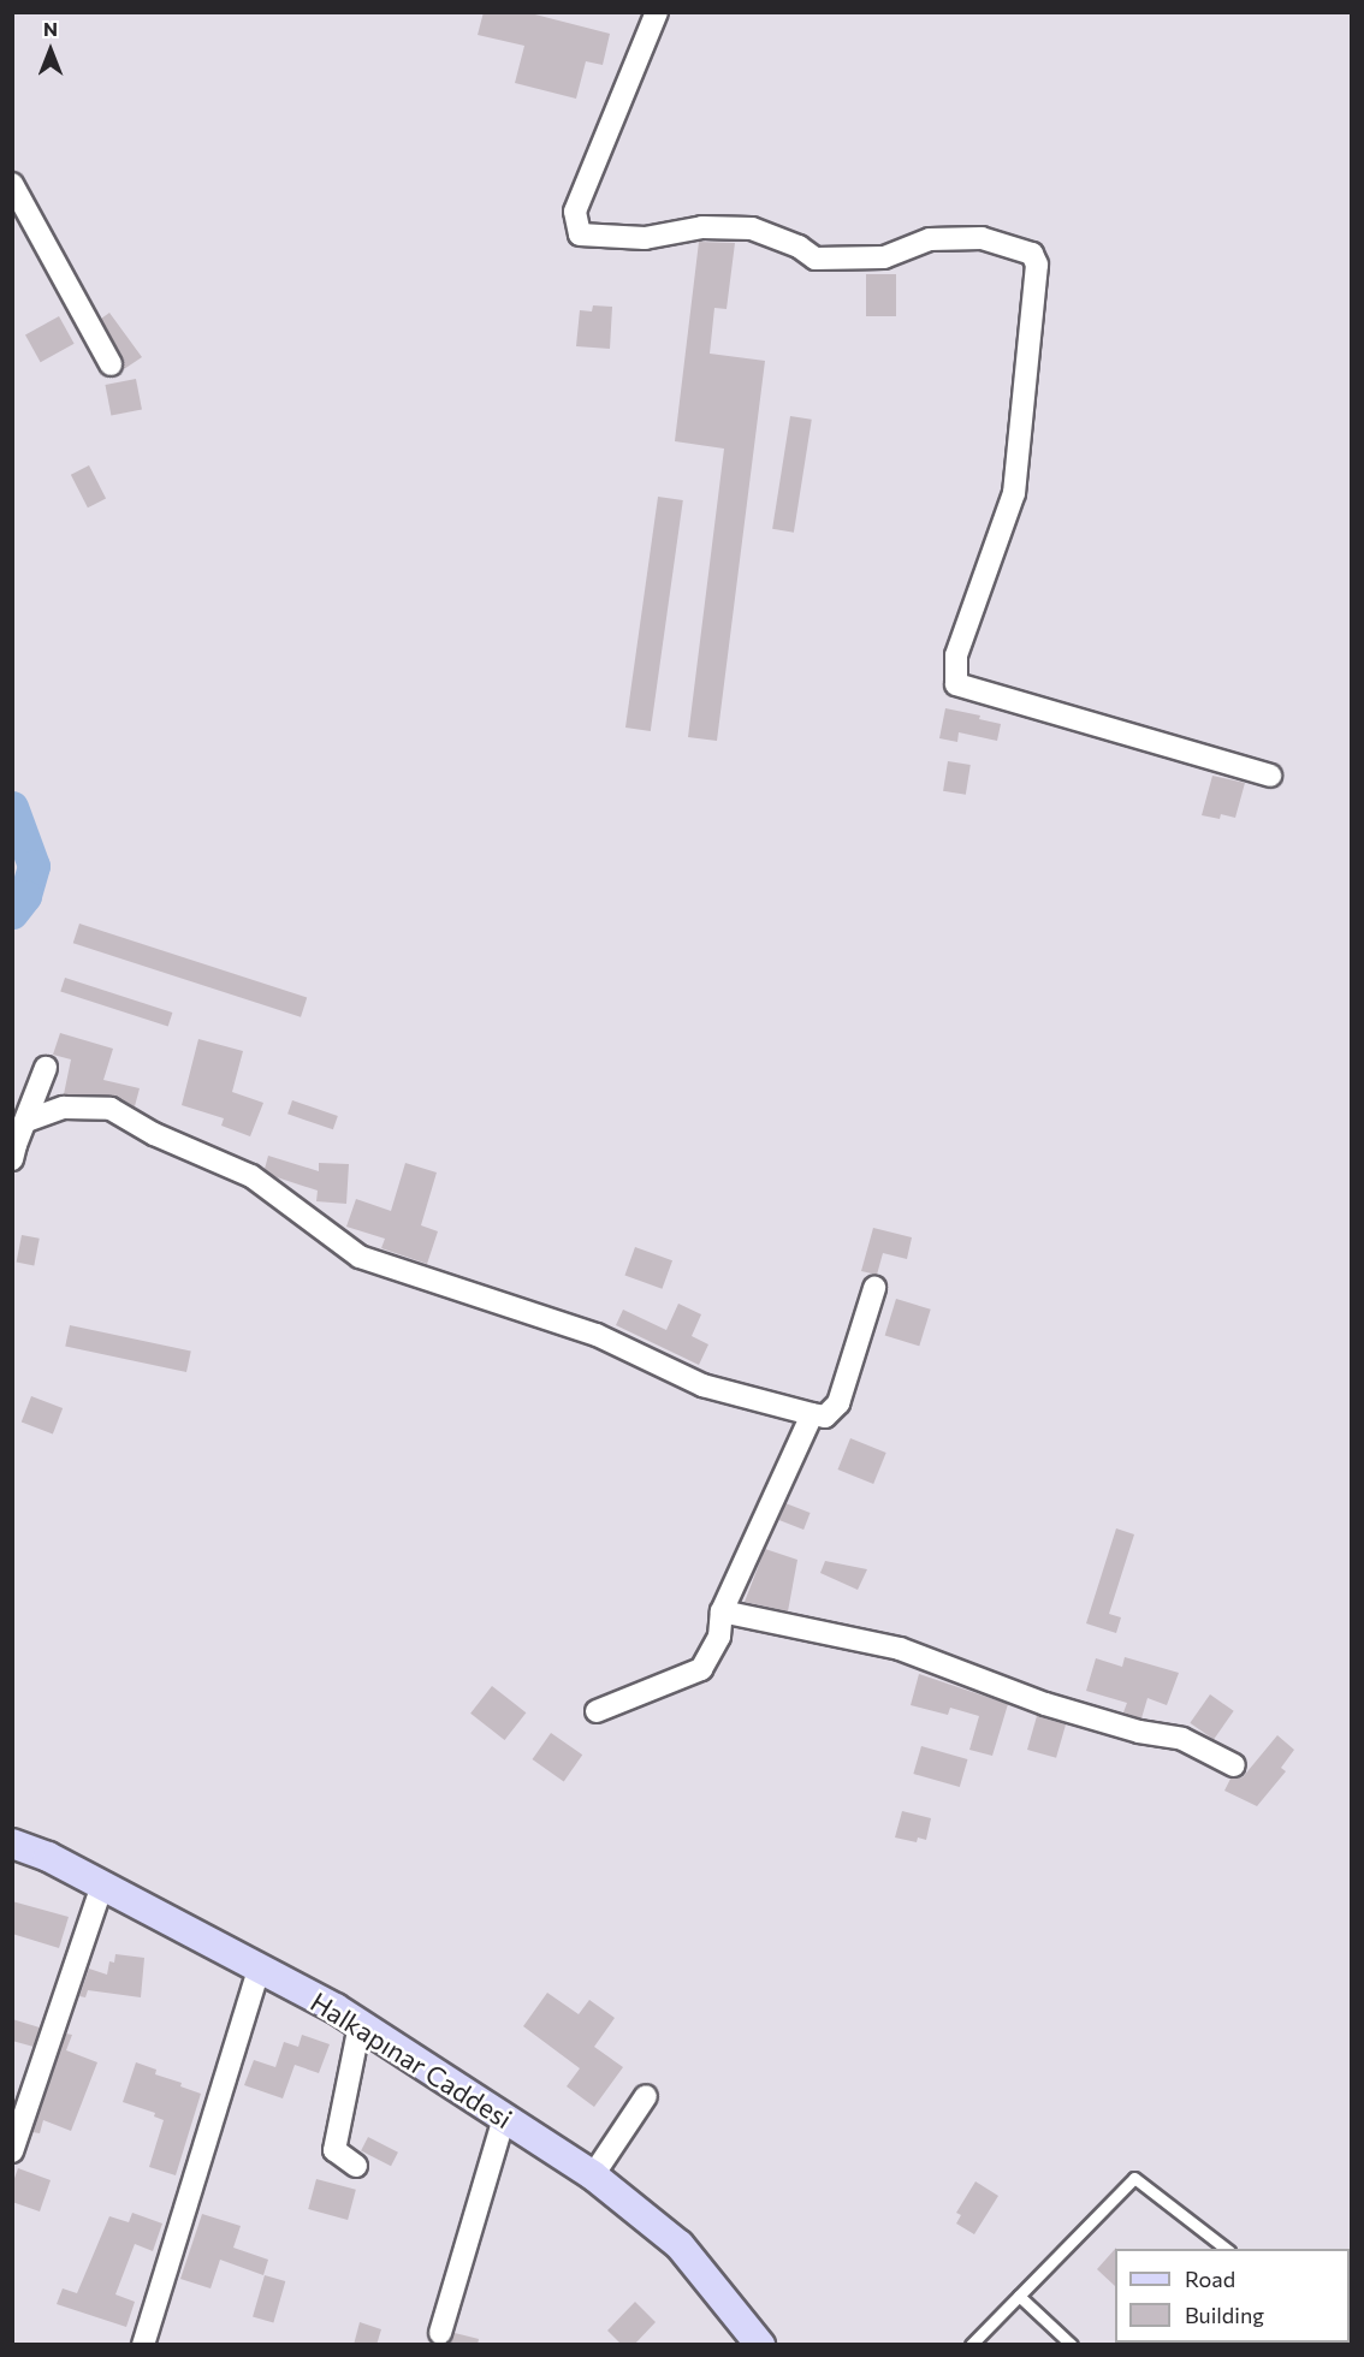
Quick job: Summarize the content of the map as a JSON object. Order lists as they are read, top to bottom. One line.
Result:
{"streets":{"main road":["Halkapınar Caddesi"]},"legend":["Road","Building"],"north":"top"}
